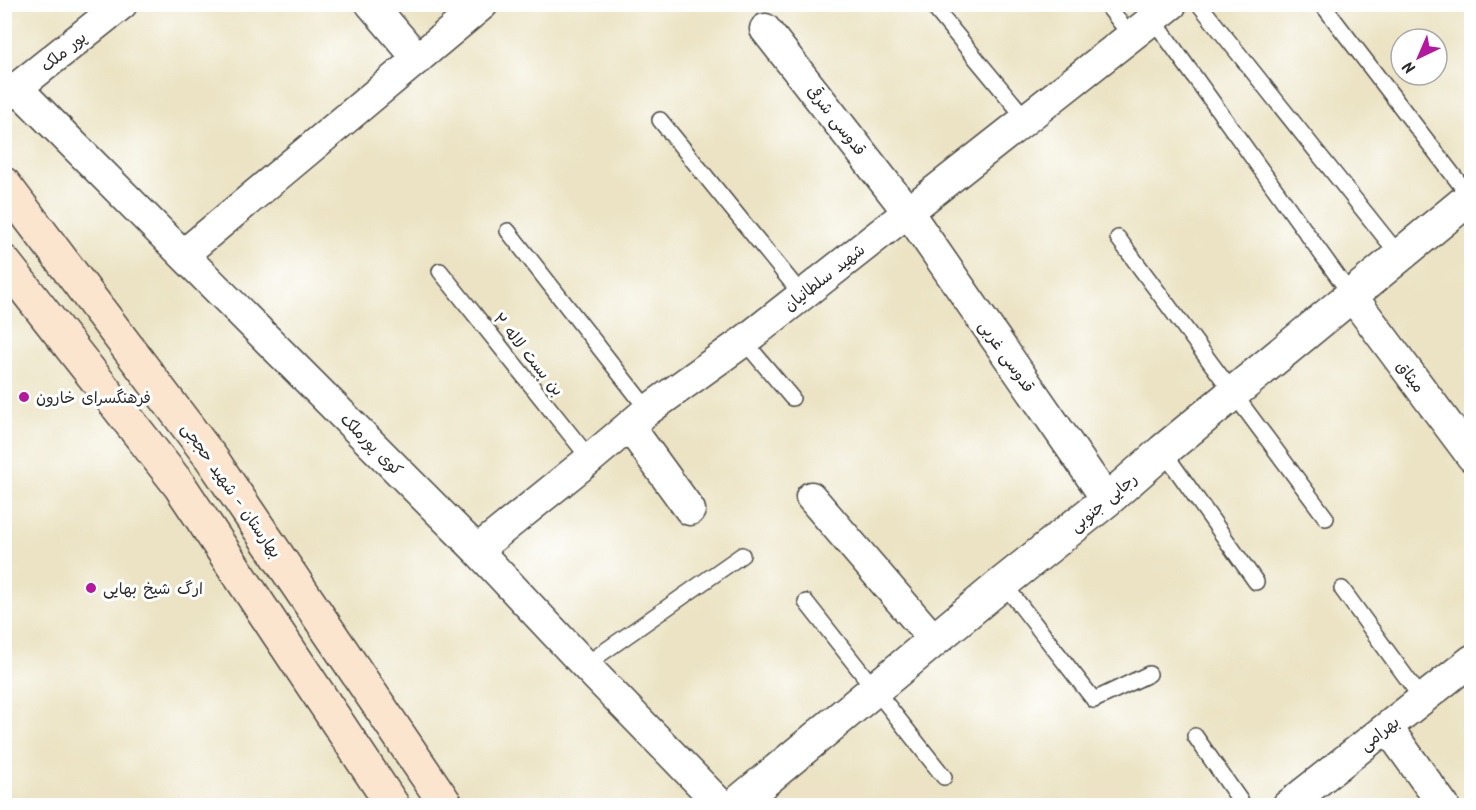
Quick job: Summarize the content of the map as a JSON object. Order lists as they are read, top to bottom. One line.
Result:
{"streets":{"main road":["بهارستان - شهید حججی"],"street":["پور ملک","قدوسی شرقی","شهید سلطانیان","قدوسی غربی","میثاق","کوی پورملک","رجایی جنوبی","بهرامی"],"lane":["بن بست لاله ۲"]},"crossings":[["پور ملک","کوی پورملک"],["قدوسی شرقی","شهید سلطانیان"],["قدوسی شرقی","قدوسی غربی"],["شهید سلطانیان","بن بست لاله ۲"],["شهید سلطانیان","قدوسی غربی"],["شهید سلطانیان","کوی پورملک"],["قدوسی غربی","رجایی جنوبی"],["میثاق","رجایی جنوبی"]],"places":["فرهنگسرای خارون","ارگ شیخ بهایی"],"north":"bottom left"}
